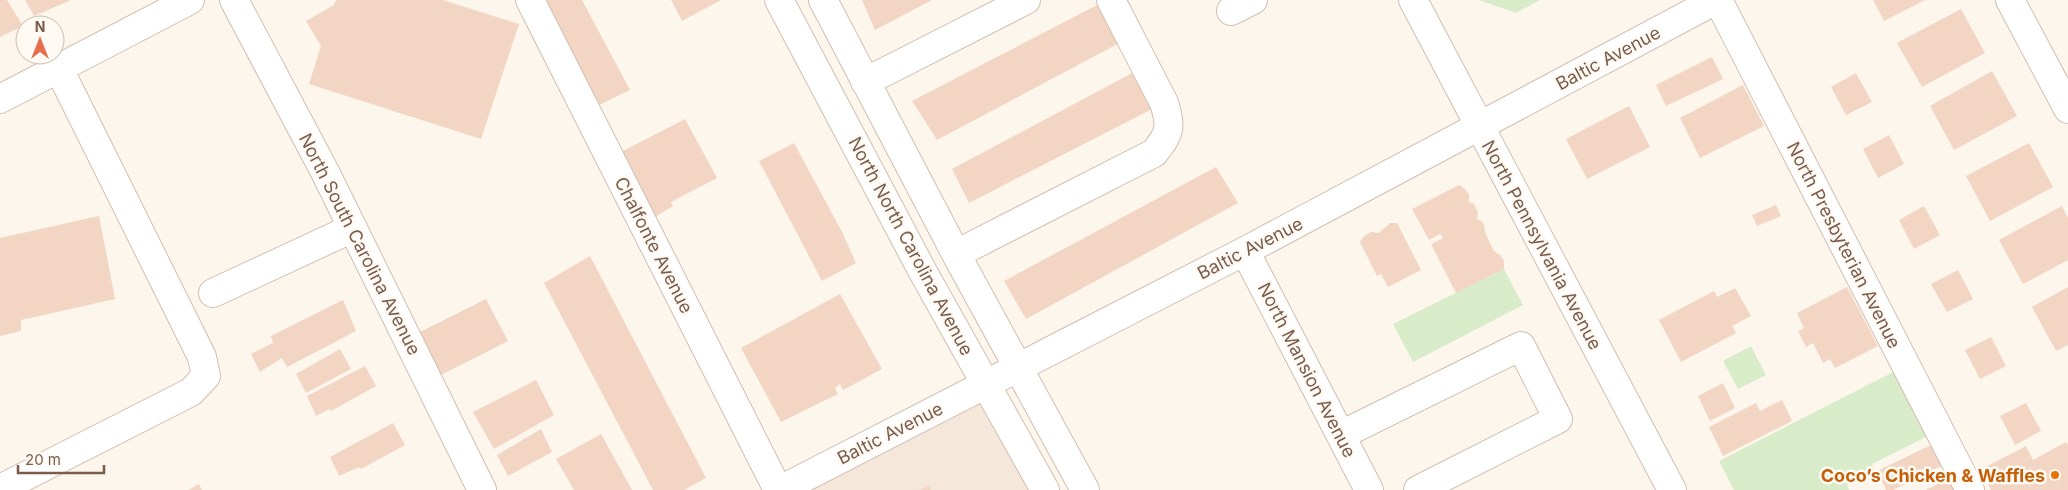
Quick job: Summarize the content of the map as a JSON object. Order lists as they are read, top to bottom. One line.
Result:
{"streets":{"street":["Baltic Avenue","North South Carolina Avenue","Chalfonte Avenue","North Pennsylvania Avenue","North Presbyterian Avenue","North North Carolina Avenue","North Mansion Avenue"]},"crossings":[["Baltic Avenue","Chalfonte Avenue"],["Baltic Avenue","North Pennsylvania Avenue"],["Baltic Avenue","North Presbyterian Avenue"],["Baltic Avenue","North North Carolina Avenue"],["Baltic Avenue","North Mansion Avenue"]],"places":["Coco’s Chicken & Waffles"],"scale_bar":"20 m","north":"top"}
